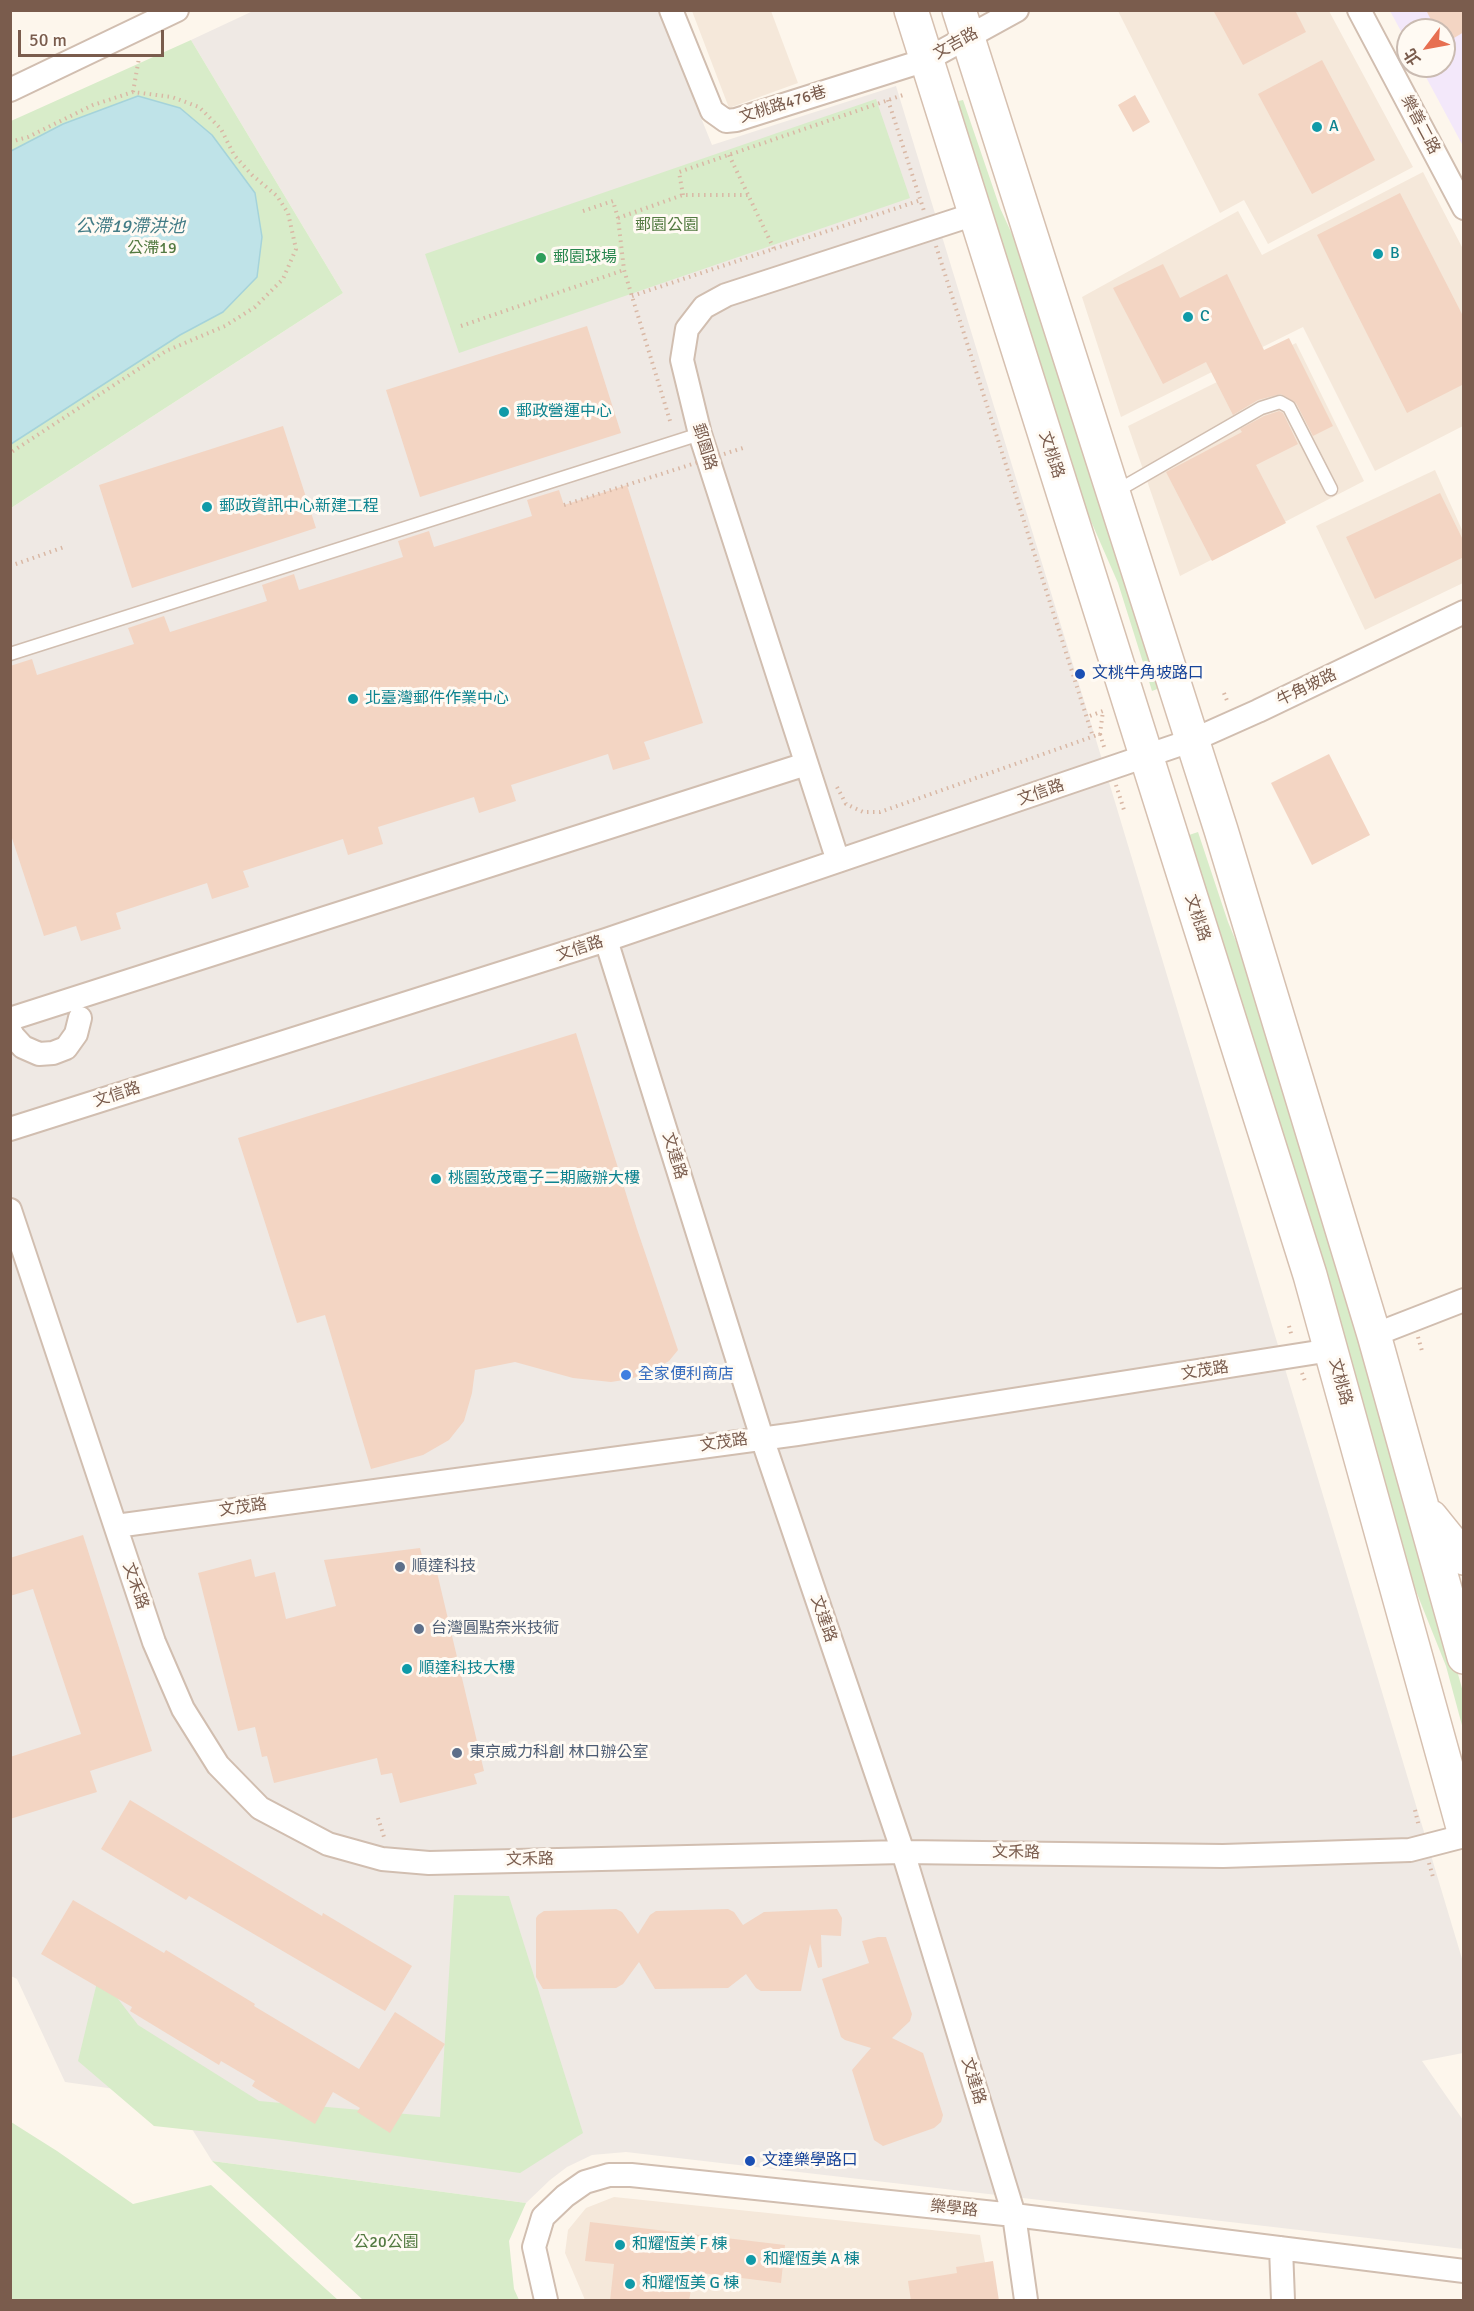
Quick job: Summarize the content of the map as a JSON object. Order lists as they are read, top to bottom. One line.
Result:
{"streets":{"street":["文吉路","文桃路476巷","樂善二路","郵園路","文桃路","牛角坡路","文信路","文達路","文茂路","文禾路","樂學路"]},"crossings":[["文吉路","文桃路476巷"],["文吉路","文桃路"],["文桃路476巷","文桃路"],["郵園路","文桃路"],["郵園路","文信路"],["文桃路","牛角坡路"],["文桃路","文信路"],["文桃路","文茂路"],["牛角坡路","文信路"],["文信路","文達路"],["文達路","文茂路"],["文達路","文禾路"],["文達路","樂學路"],["文茂路","文禾路"]],"water":["公滯19滯洪池"],"parks":["郵園公園","公滯19","公20公園"],"places":["A","B","郵園球場","C","郵政營運中心","郵政資訊中心新建工程","文桃牛角坡路口","北臺灣郵件作業中心","桃園致茂電子二期廠辦大樓","全家便利商店","順達科技","台灣圓點奈米技術","順達科技大樓","東京威力科創 林口辦公室","文達樂學路口","和耀恆美 F 棟","和耀恆美 A 棟","和耀恆美 G 棟"],"scale_bar":"50 m","north":"bottom left"}
